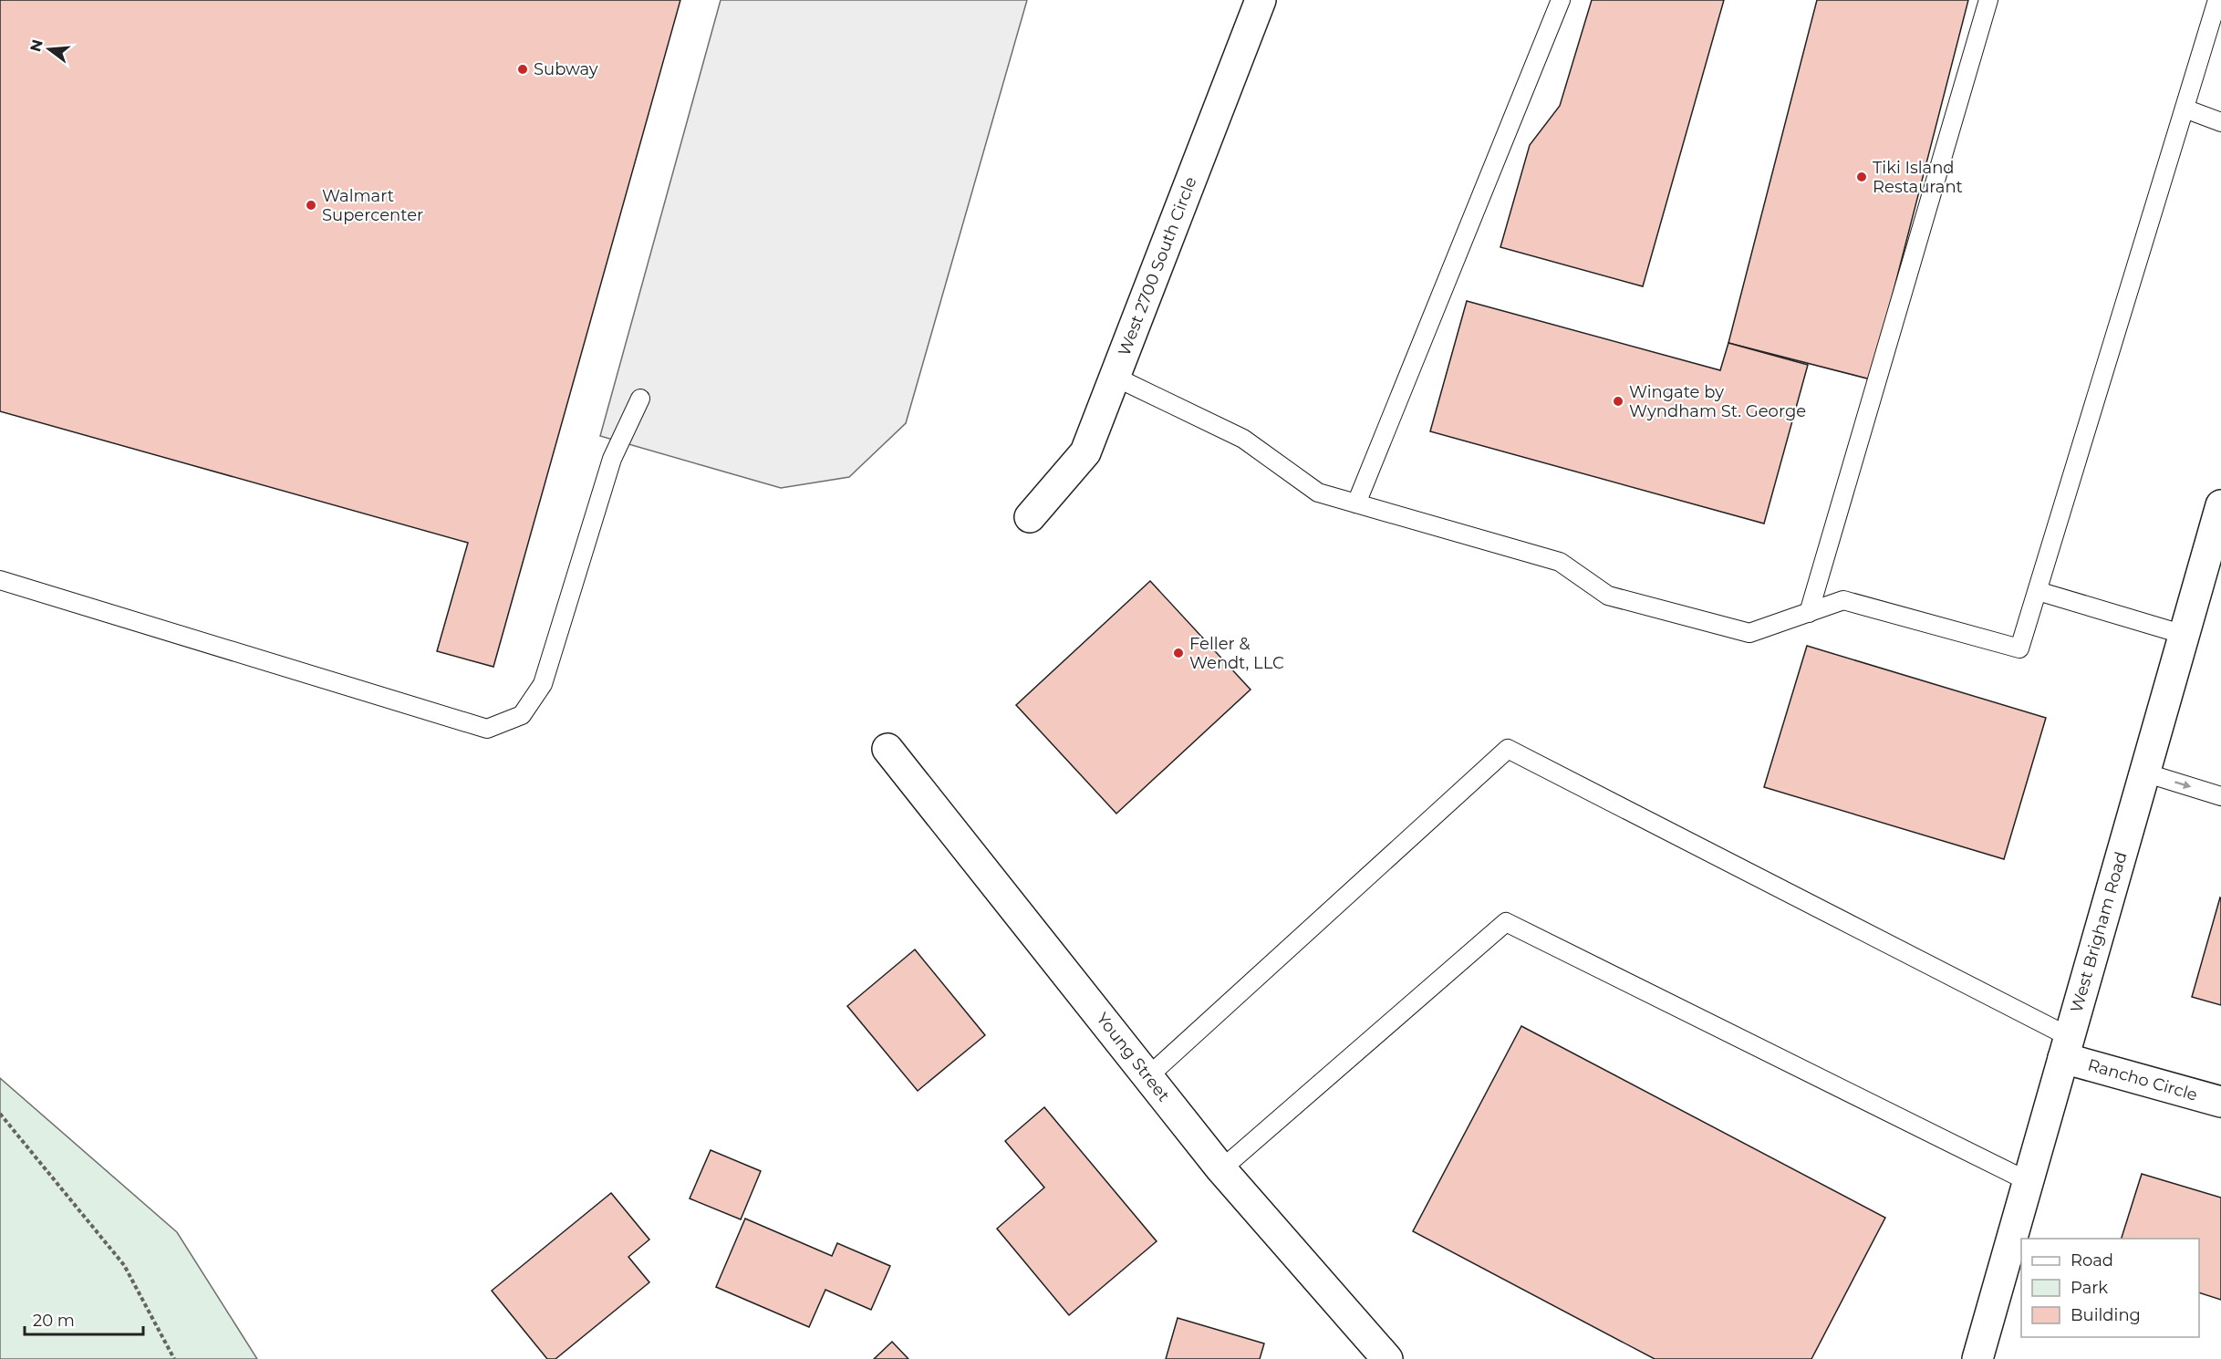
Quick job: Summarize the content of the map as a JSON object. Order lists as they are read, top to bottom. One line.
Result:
{"streets":{"street":["West 2700 South Circle","West Brigham Road","Young Street","Rancho Circle"]},"crossings":[["West Brigham Road","Rancho Circle"]],"places":["Subway","Tiki Island Restaurant","Walmart Supercenter","Wingate by Wyndham St. George","Feller & Wendt, LLC"],"legend":["Road","Park","Building"],"scale_bar":"20 m","north":"left"}
